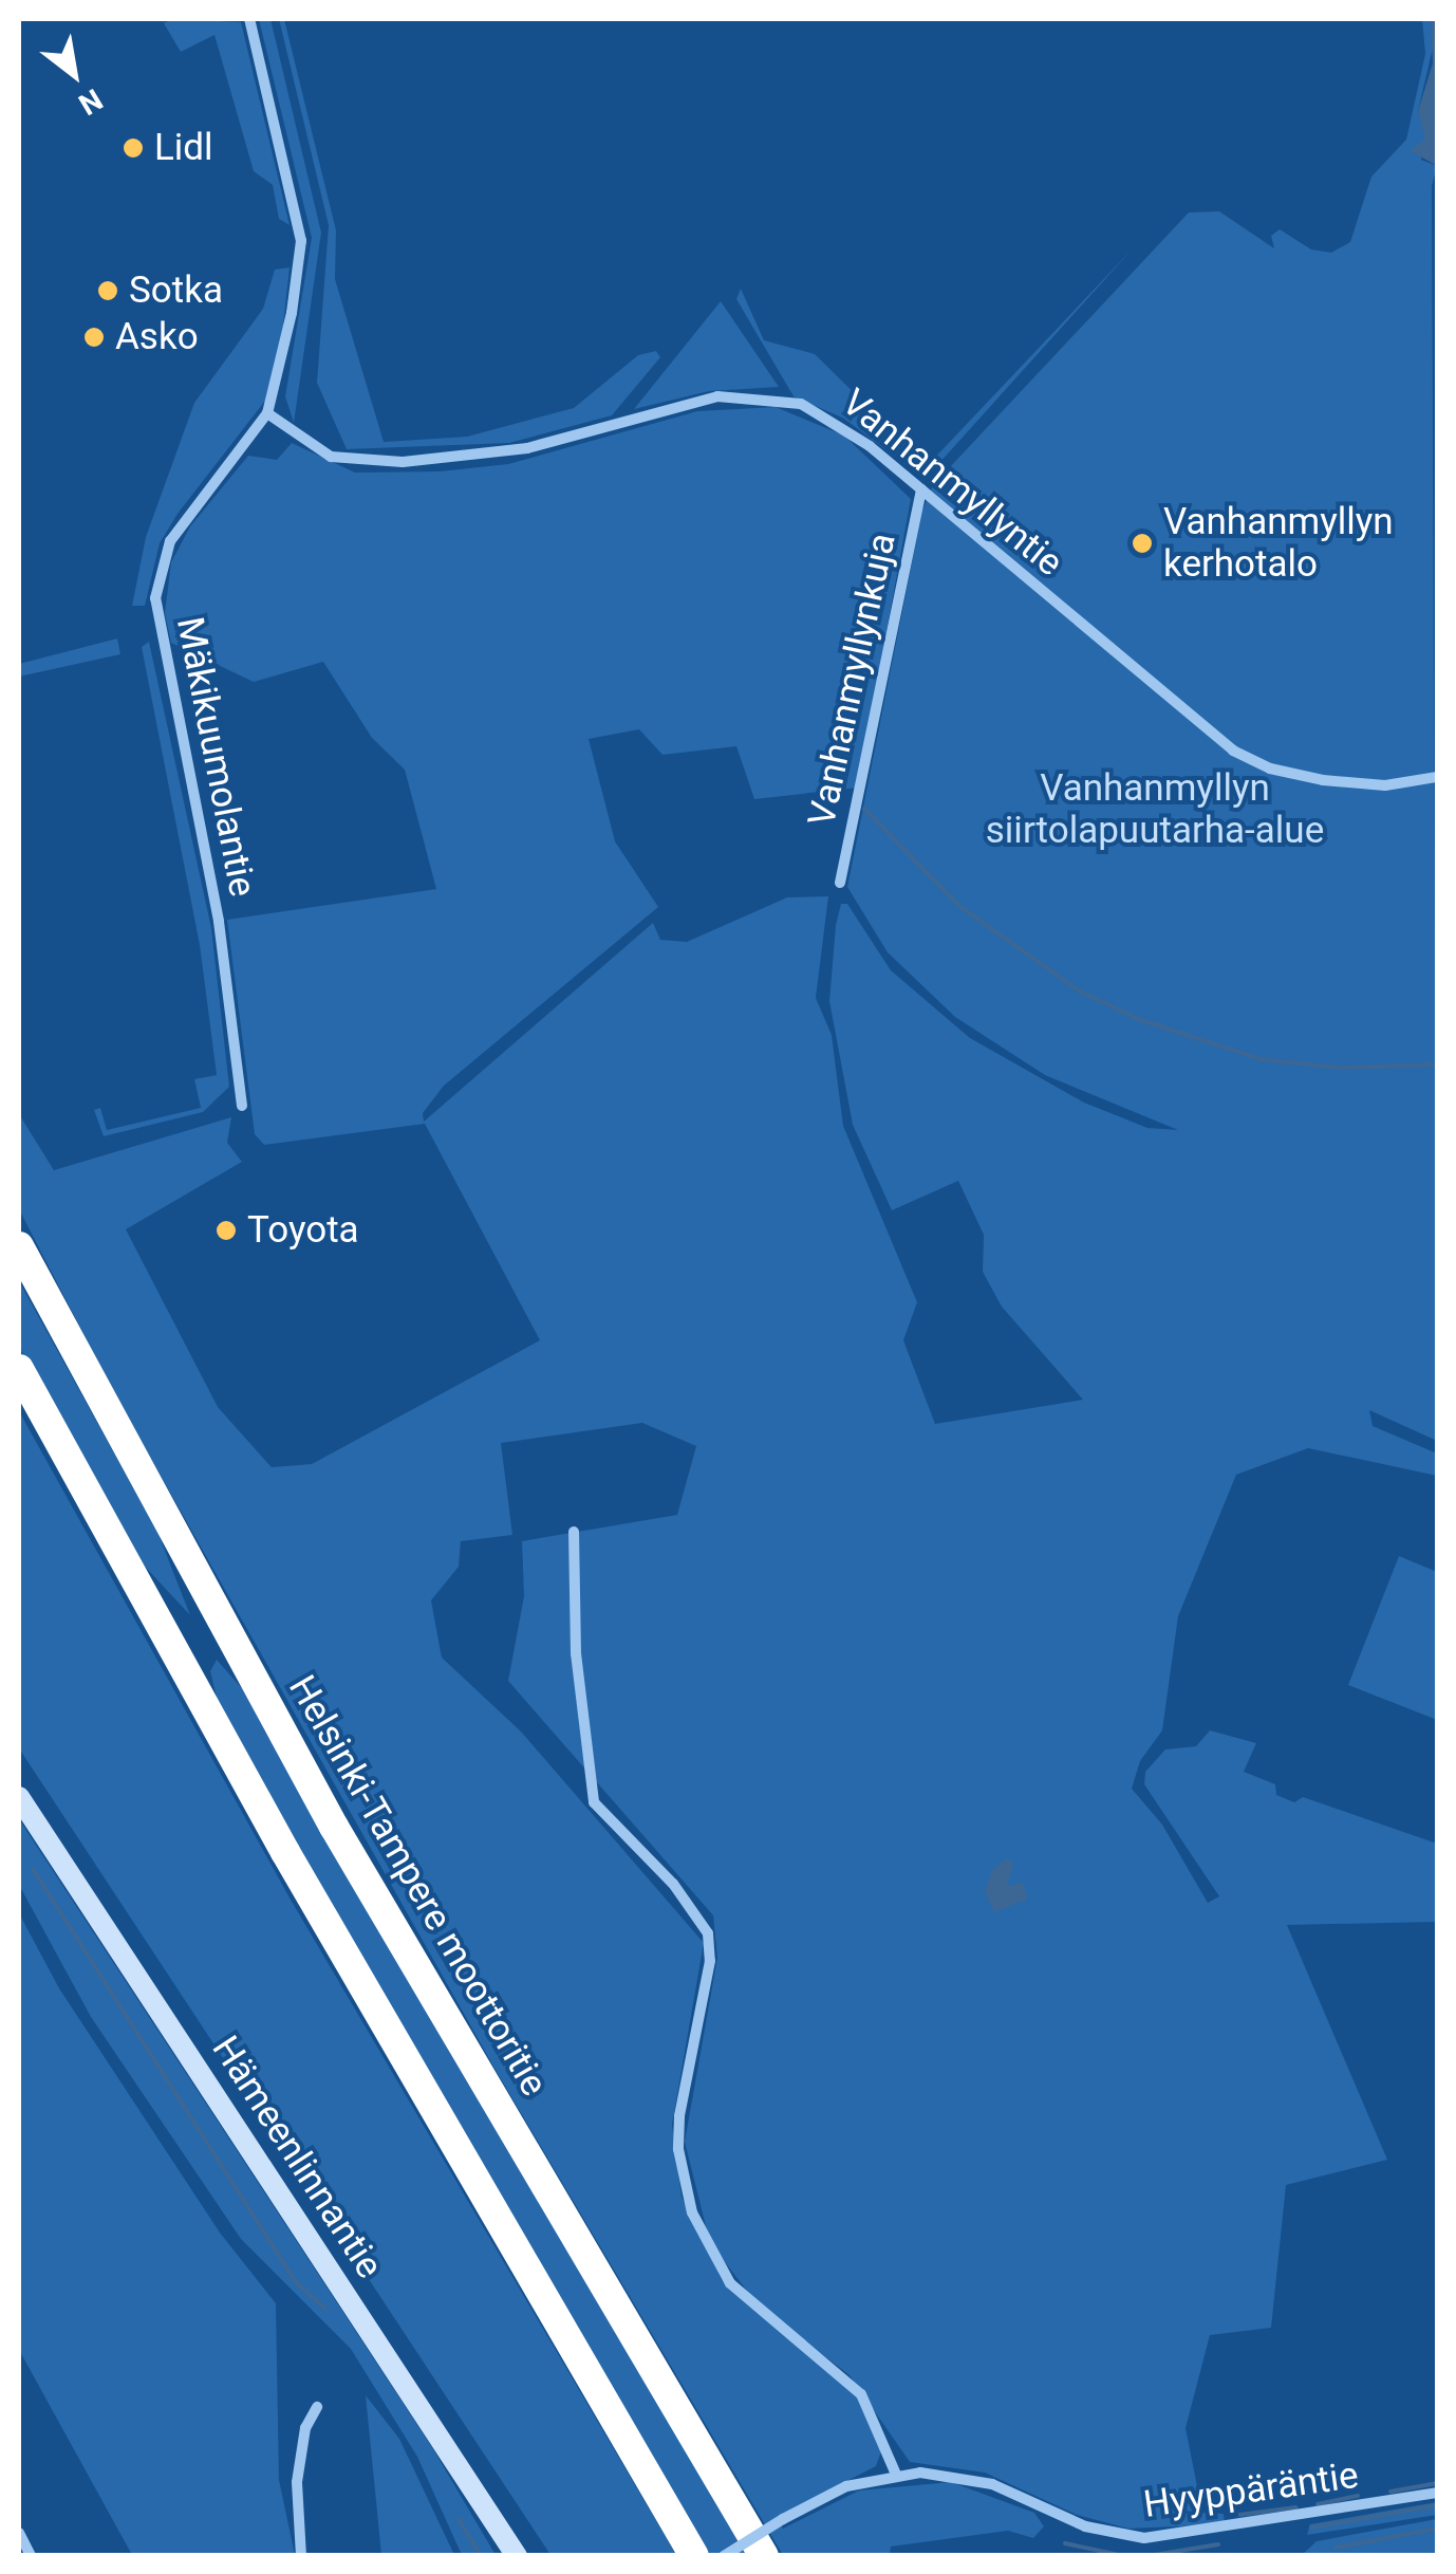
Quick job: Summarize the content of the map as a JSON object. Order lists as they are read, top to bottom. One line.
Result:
{"streets":{"highway":["Helsinki-Tampere moottoritie"],"main road":["Hämeenlinnantie"],"street":["Vanhanmyllyntie","Vanhanmyllynkuja","Mäkikuumolantie","Hyyppäräntie"]},"crossings":[["Vanhanmyllyntie","Vanhanmyllynkuja"],["Vanhanmyllyntie","Mäkikuumolantie"]],"parks":["Vanhanmyllyn siirtolapuutarha-alue"],"places":["Lidl","Sotka","Asko","Vanhanmyllyn kerhotalo","Toyota"],"north":"bottom right"}
